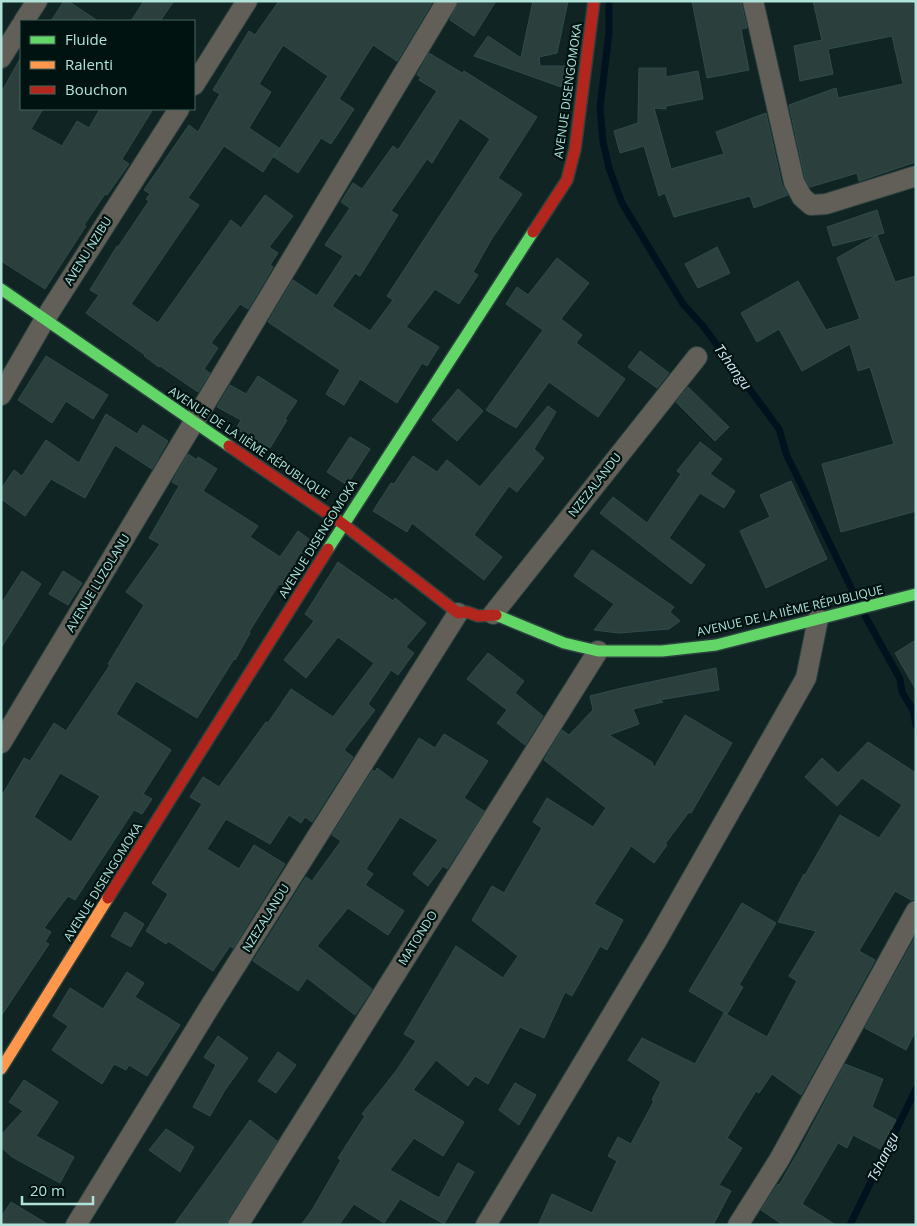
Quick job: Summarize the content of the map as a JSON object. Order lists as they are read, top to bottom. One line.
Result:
{"streets":{"street":["AVENUE DISENGOMOKA","AVENU NZIBU","AVENUE DE LA IIÈME RÉPUBLIQUE","NZEZALANDU","AVENUE LUZOLANU","MATONDO"]},"crossings":[["AVENUE DISENGOMOKA","AVENUE DE LA IIÈME RÉPUBLIQUE"],["AVENU NZIBU","AVENUE DE LA IIÈME RÉPUBLIQUE"],["AVENUE DE LA IIÈME RÉPUBLIQUE","NZEZALANDU"],["AVENUE DE LA IIÈME RÉPUBLIQUE","AVENUE LUZOLANU"],["AVENUE DE LA IIÈME RÉPUBLIQUE","MATONDO"]],"water":["Tshangu"],"legend":["Fluide","Ralenti","Bouchon"],"scale_bar":"20 m"}
